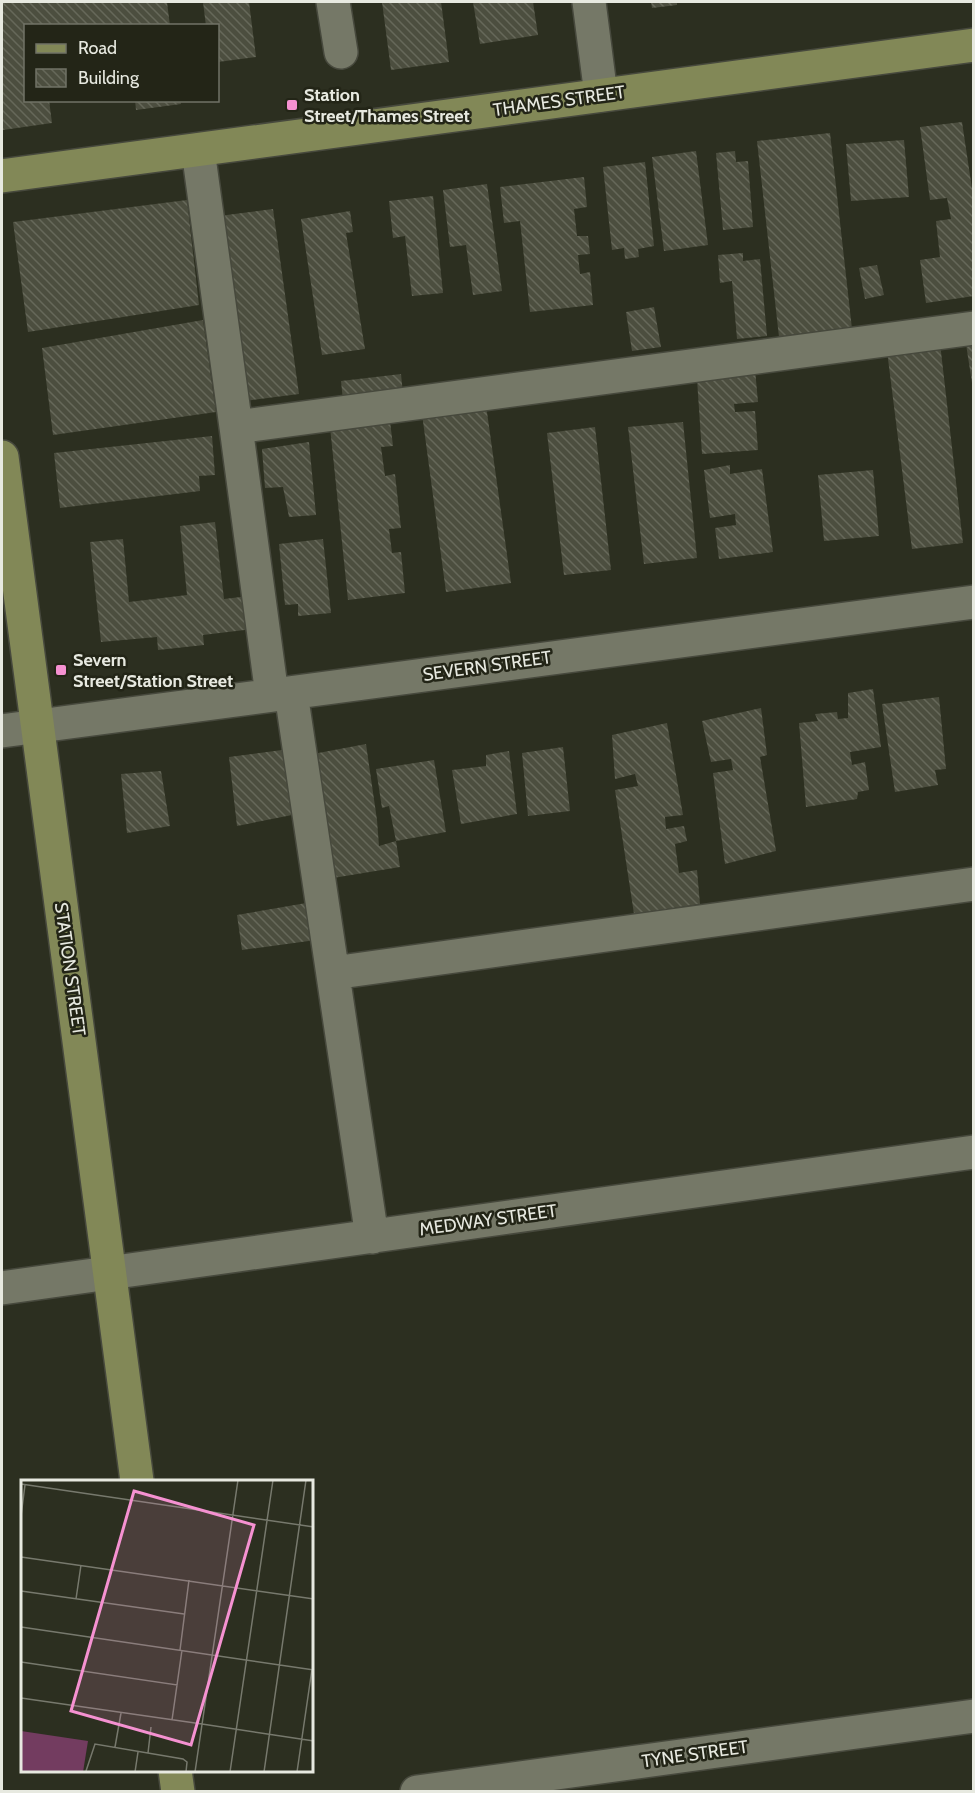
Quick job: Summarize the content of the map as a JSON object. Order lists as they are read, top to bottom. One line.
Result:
{"streets":{"main road":["THAMES STREET","STATION STREET"],"street":["SEVERN STREET","MEDWAY STREET","TYNE STREET"]},"crossings":[["SEVERN STREET","STATION STREET"],["STATION STREET","MEDWAY STREET"]],"places":{"transit":["Station Street/Thames Street","Severn Street/Station Street"]},"legend":["Road","Building"]}
